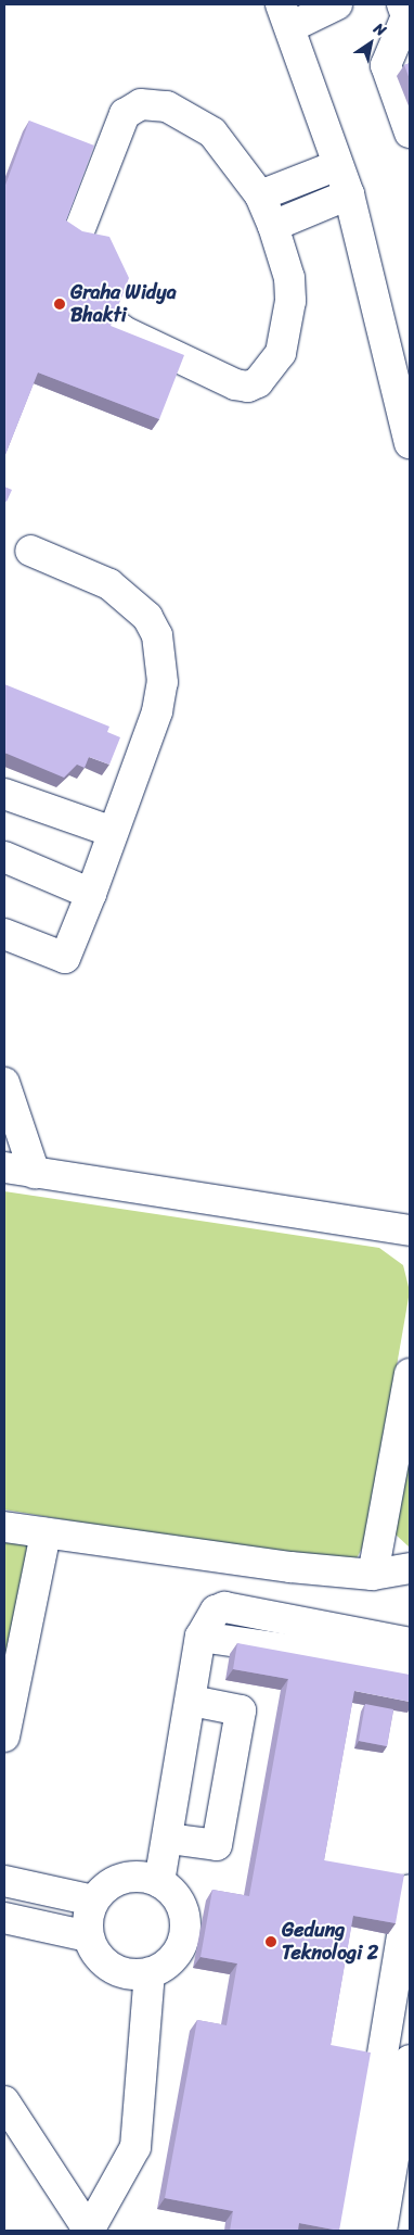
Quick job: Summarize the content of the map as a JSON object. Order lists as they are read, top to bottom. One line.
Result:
{"places":["Graha Widya Bhakti","Gedung Teknologi 2"],"north":"top right"}
